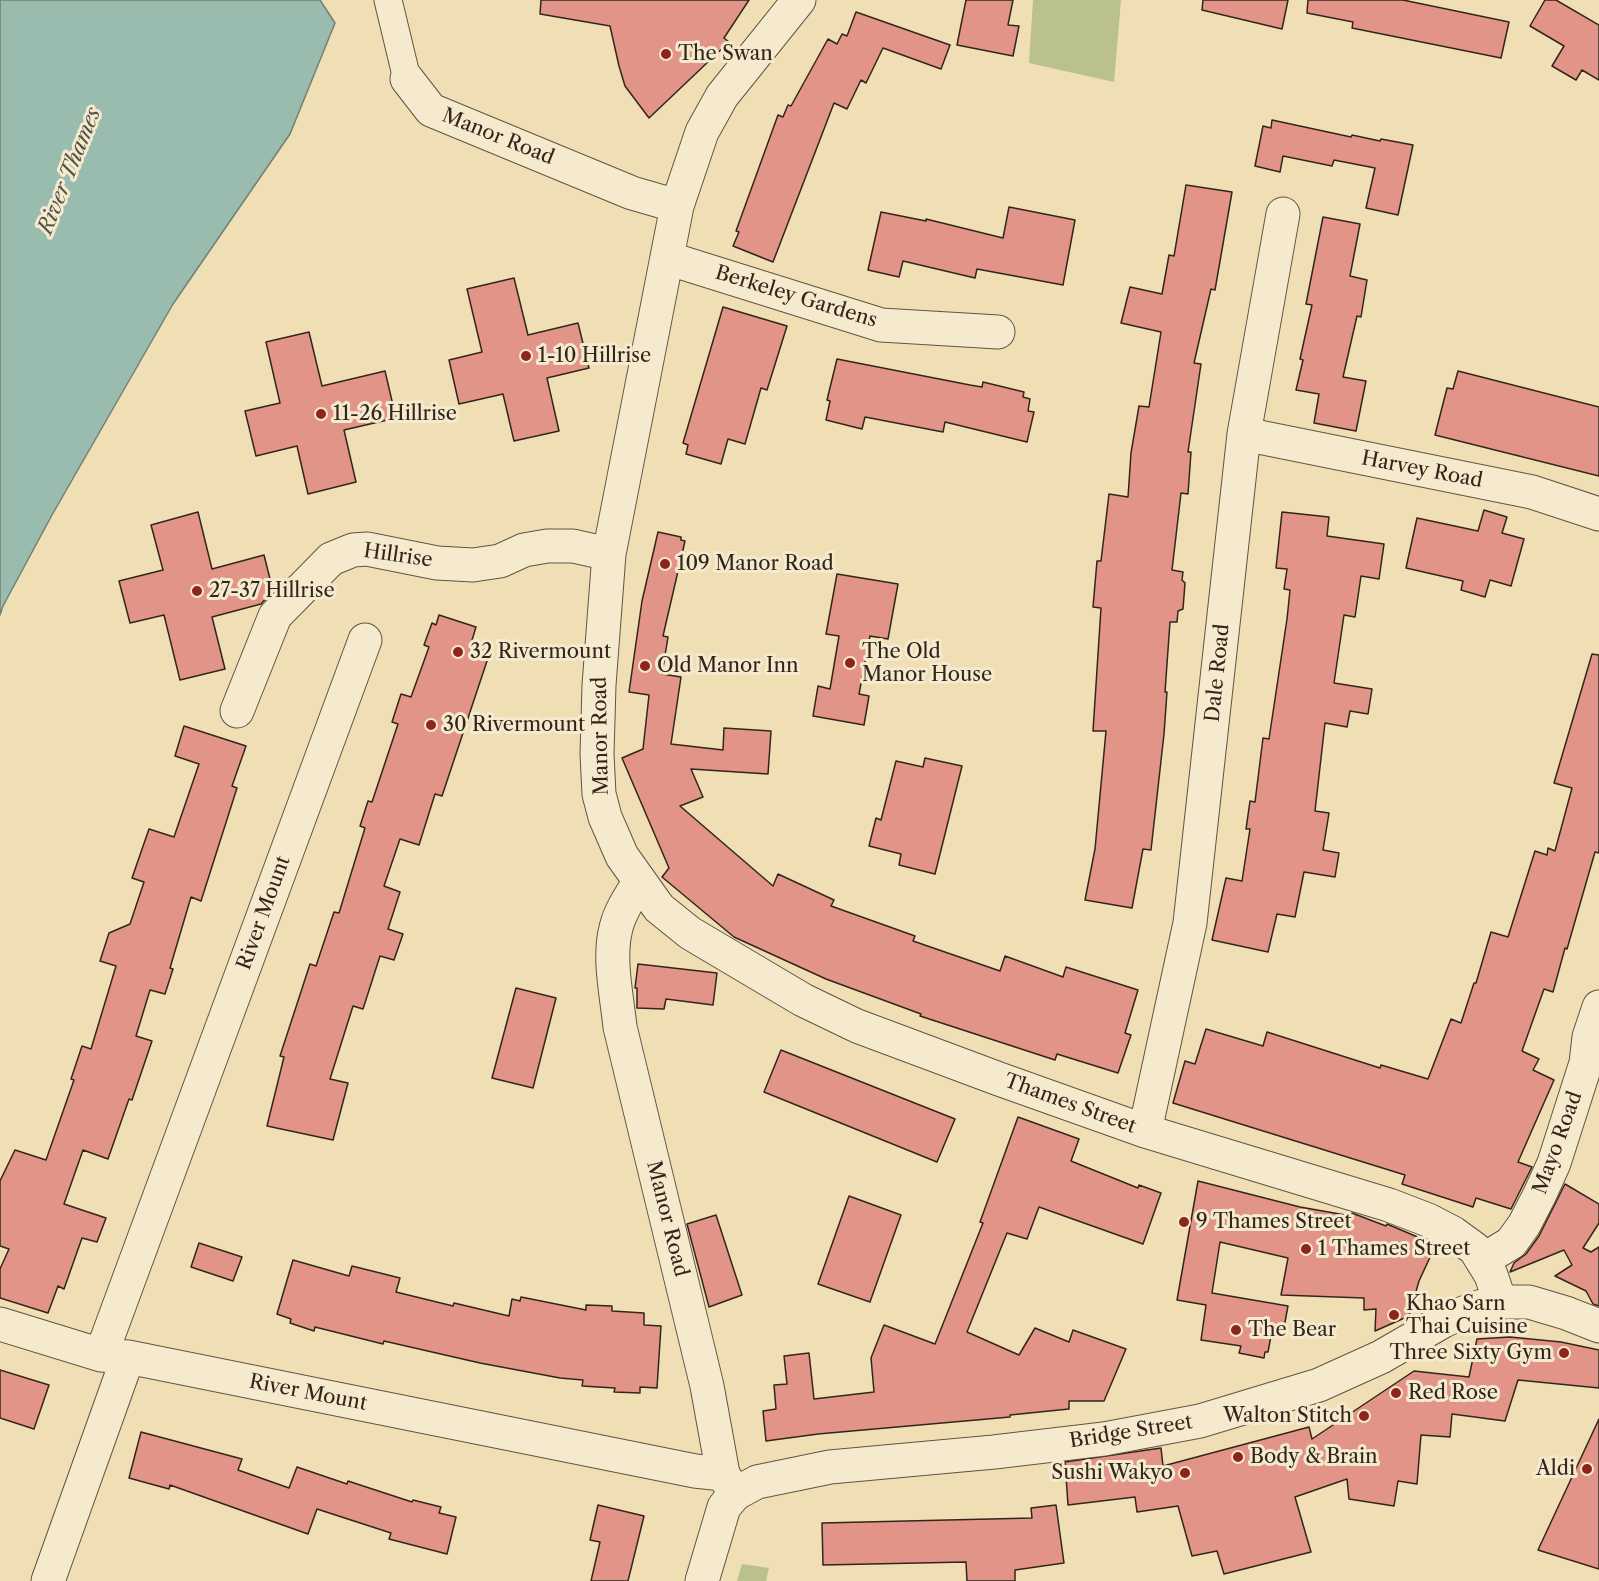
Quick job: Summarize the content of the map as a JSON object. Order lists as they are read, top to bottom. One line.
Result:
{"streets":{"street":["Manor Road","Berkeley Gardens","Harvey Road","Hillrise","Dale Road","River Mount","Thames Street","Mayo Road","Bridge Street"]},"crossings":[["Manor Road","Berkeley Gardens"],["Manor Road","Hillrise"],["Manor Road","River Mount"],["Manor Road","Thames Street"],["Manor Road","Bridge Street"],["Harvey Road","Dale Road"],["Dale Road","Thames Street"],["River Mount","Bridge Street"],["Thames Street","Mayo Road"],["Thames Street","Bridge Street"]],"water":["River Thames"],"places":["The Swan","1-10 Hillrise","11-26 Hillrise","109 Manor Road","27-37 Hillrise","32 Rivermount","The Old Manor House","Old Manor Inn","30 Rivermount","9 Thames Street","1 Thames Street","Khao Sarn Thai Cuisine","The Bear","Three Sixty Gym","Red Rose","Walton Stitch","Body & Brain","Aldi","Sushi Wakyo"]}
